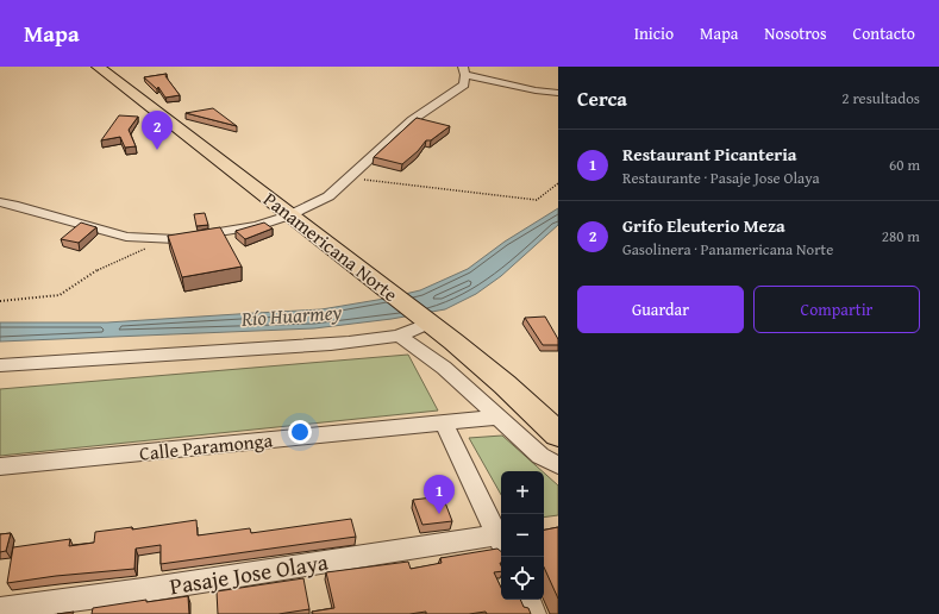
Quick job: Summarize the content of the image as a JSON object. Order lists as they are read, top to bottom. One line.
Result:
{"streets":{"highway":["Panamericana Norte"],"street":["Calle Paramonga","Pasaje Jose Olaya"]},"water":["Río Huarmey"],"page":{"header":"Mapa","nav":["Inicio","Mapa","Nosotros","Contacto"],"heading":["Cerca","2 resultados"],"pins":["2","1"],"list":[{"mark":"1","name":"Restaurant Picanteria","note":"Restaurante · Pasaje Jose Olaya","value":"60 m"},{"mark":"2","name":"Grifo Eleuterio Meza","note":"Gasolinera · Panamericana Norte","value":"280 m"}],"buttons":["Guardar","Compartir"],"map_buttons":["+","−"]}}
